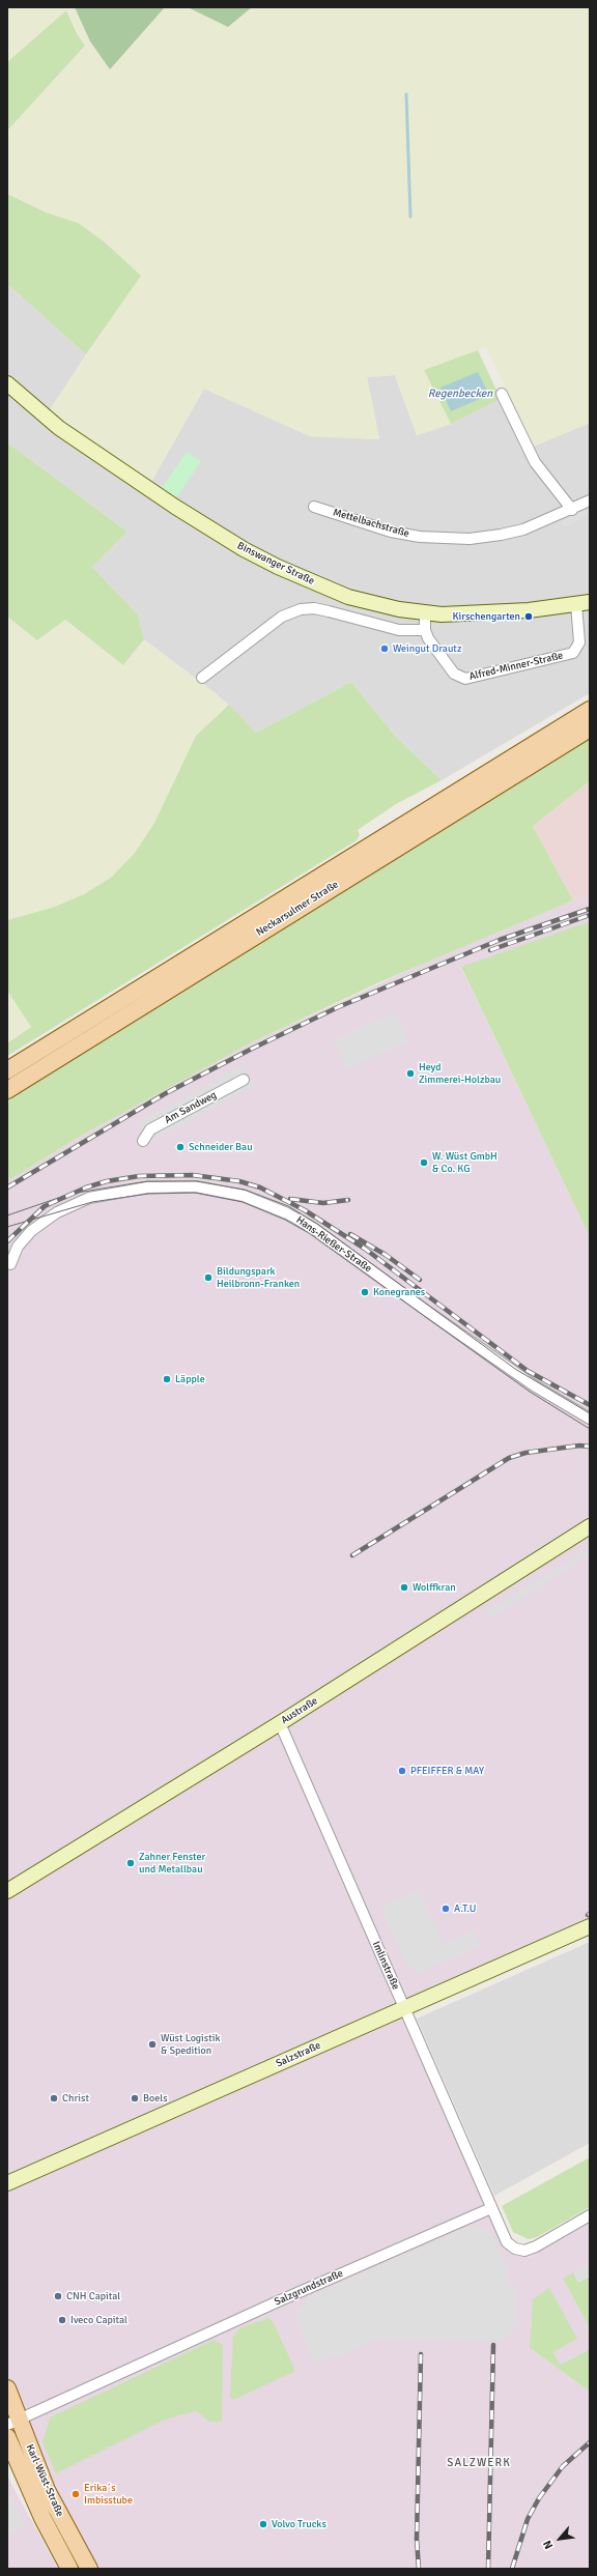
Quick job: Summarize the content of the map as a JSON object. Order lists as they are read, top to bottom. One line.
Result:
{"streets":{"main road":["Binswanger Straße","Neckarsulmer Straße","Austraße","Salzstraße","Karl-Wüst-Straße"],"street":["Mettelbachstraße","Alfred-Minner-Straße","Am Sandweg","Hans-Rießer-Straße","Imlinstraße","Salzgrundstraße"]},"crossings":[["Binswanger Straße","Alfred-Minner-Straße"],["Austraße","Imlinstraße"],["Imlinstraße","Salzstraße"],["Imlinstraße","Salzgrundstraße"],["Salzgrundstraße","Karl-Wüst-Straße"]],"districts":["SALZWERK"],"water":["Regenbecken"],"places":["Kirschengarten","Weingut Drautz","Heyd Zimmerei-Holzbau","Schneider Bau","W. Wüst GmbH & Co. KG","Bildungspark Heilbronn-Franken","Konegranes","Läpple","Wolffkran","PFEIFFER & MAY","Zahner Fenster und Metallbau","A.T.U","Wüst Logistik & Spedition","Christ","Boels","CNH Capital","Iveco Capital","Erika´s Imbisstube","Volvo Trucks"],"north":"bottom left"}
